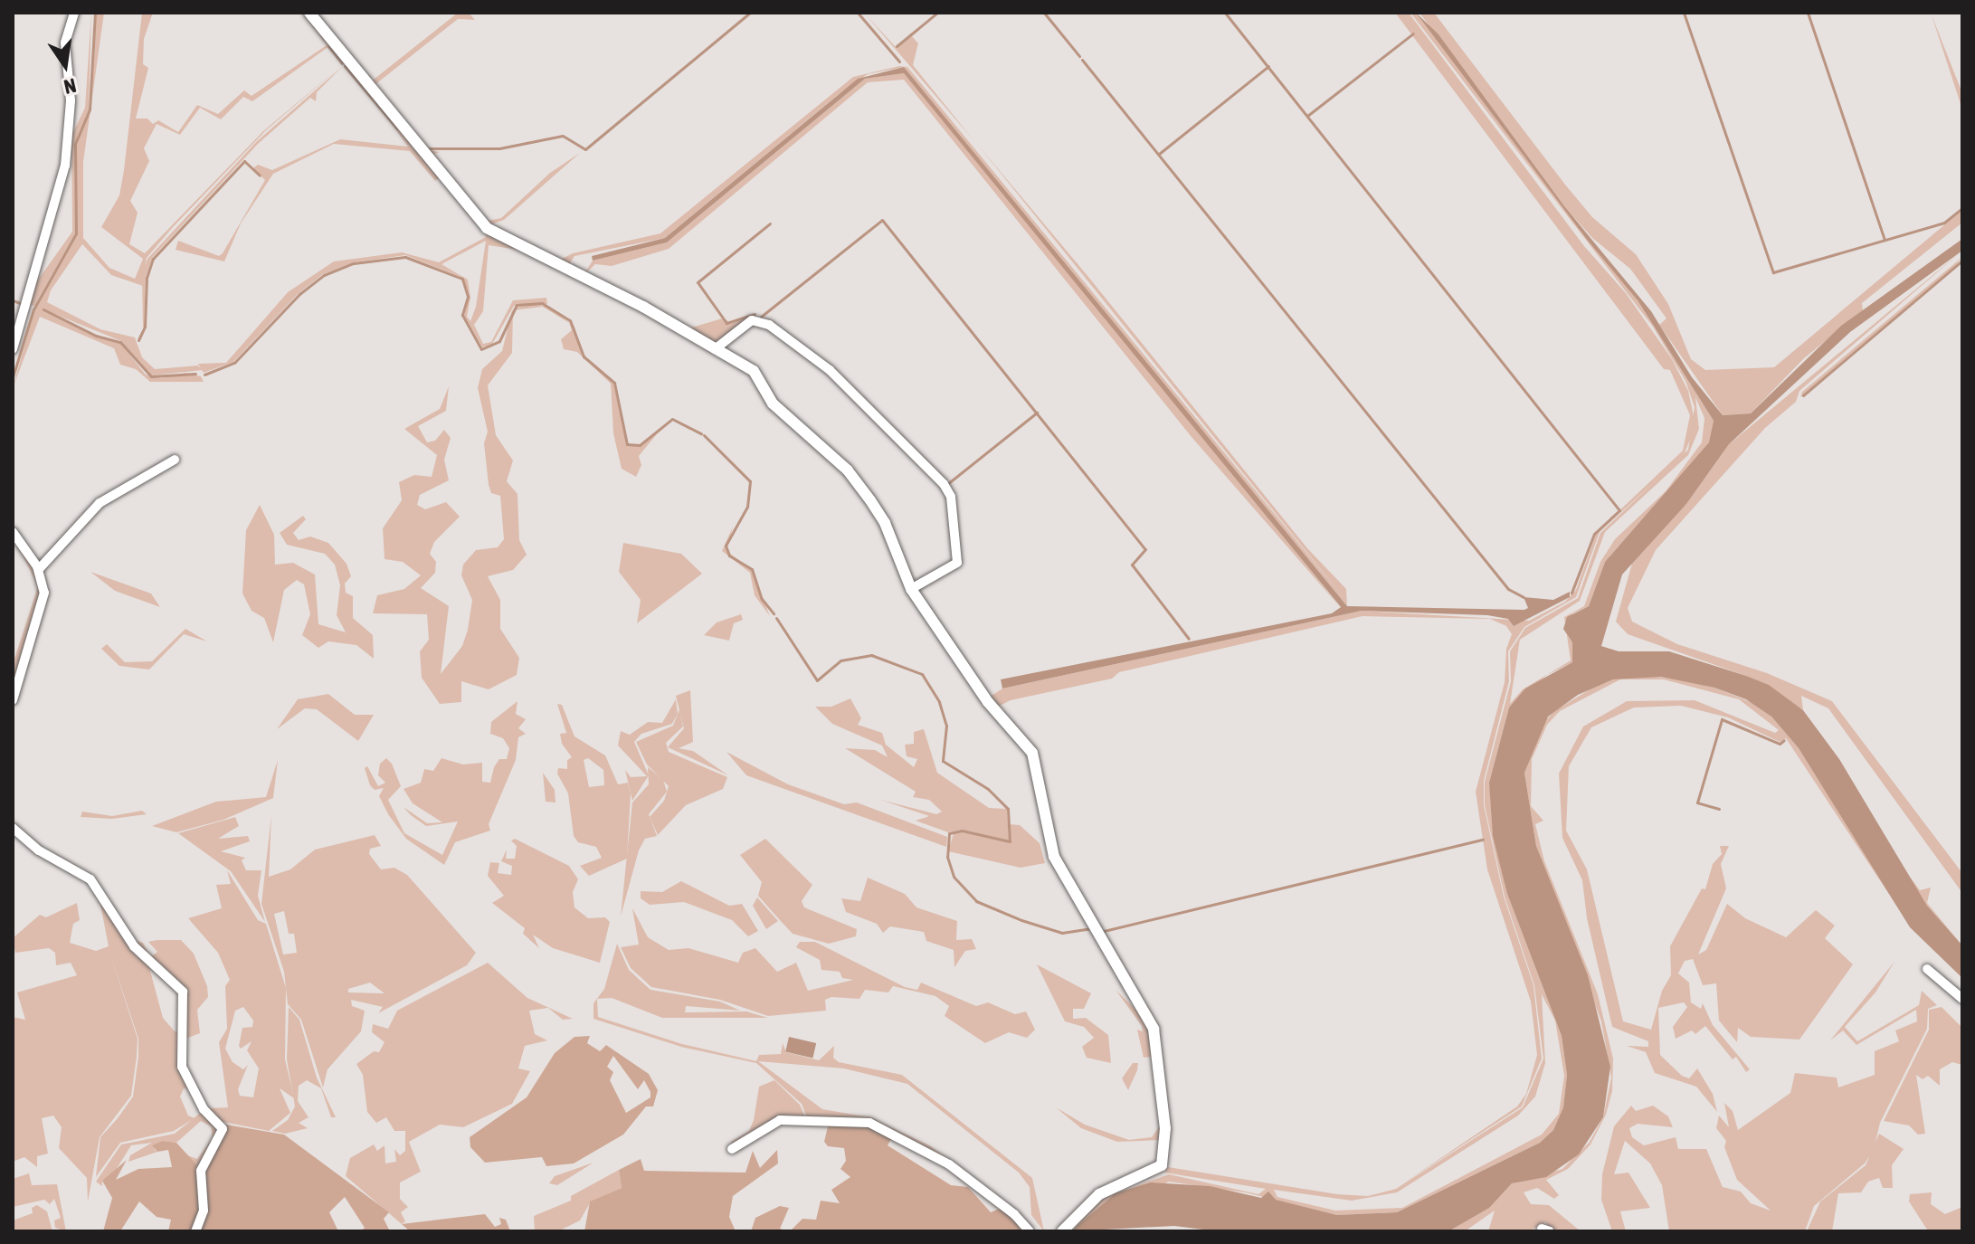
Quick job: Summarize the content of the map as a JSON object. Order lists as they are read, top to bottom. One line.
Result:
{"north":"bottom"}
